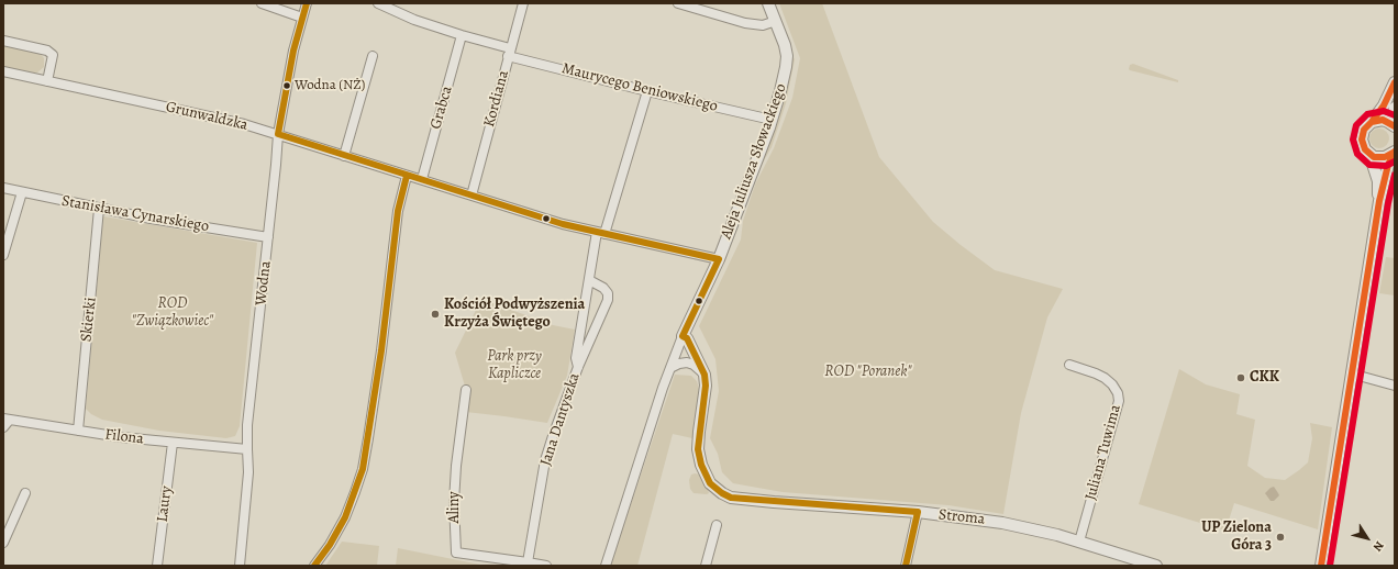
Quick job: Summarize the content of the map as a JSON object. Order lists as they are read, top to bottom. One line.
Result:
{"streets":{"street":["Maurycego Beniowskiego","Kordiana","Grabca","Grunwaldzka","Aleja Juliusza Słowackiego","Stanisława Cynarskiego","Wodna","Skierki","Jana Dantyszka","Filona","Juliana Tuwima","Laury","Aliny","Stroma"]},"crossings":[["Maurycego Beniowskiego","Kordiana"],["Maurycego Beniowskiego","Grabca"],["Maurycego Beniowskiego","Aleja Juliusza Słowackiego"],["Maurycego Beniowskiego","Jana Dantyszka"],["Kordiana","Grunwaldzka"],["Grabca","Grunwaldzka"],["Grunwaldzka","Aleja Juliusza Słowackiego"],["Grunwaldzka","Wodna"],["Grunwaldzka","Jana Dantyszka"],["Aleja Juliusza Słowackiego","Stroma"],["Stanisława Cynarskiego","Wodna"],["Stanisława Cynarskiego","Skierki"],["Wodna","Filona"],["Skierki","Filona"],["Jana Dantyszka","Aliny"],["Filona","Laury"],["Juliana Tuwima","Stroma"]],"parks":["ROD \"Związkowiec\"","Park przy Kapliczce","ROD \"Poranek\""],"places":["Wodna (NŻ)","Kościół Podwyższenia Krzyża Świętego","CKK","UP Zielona Góra 3"],"north":"bottom right"}
